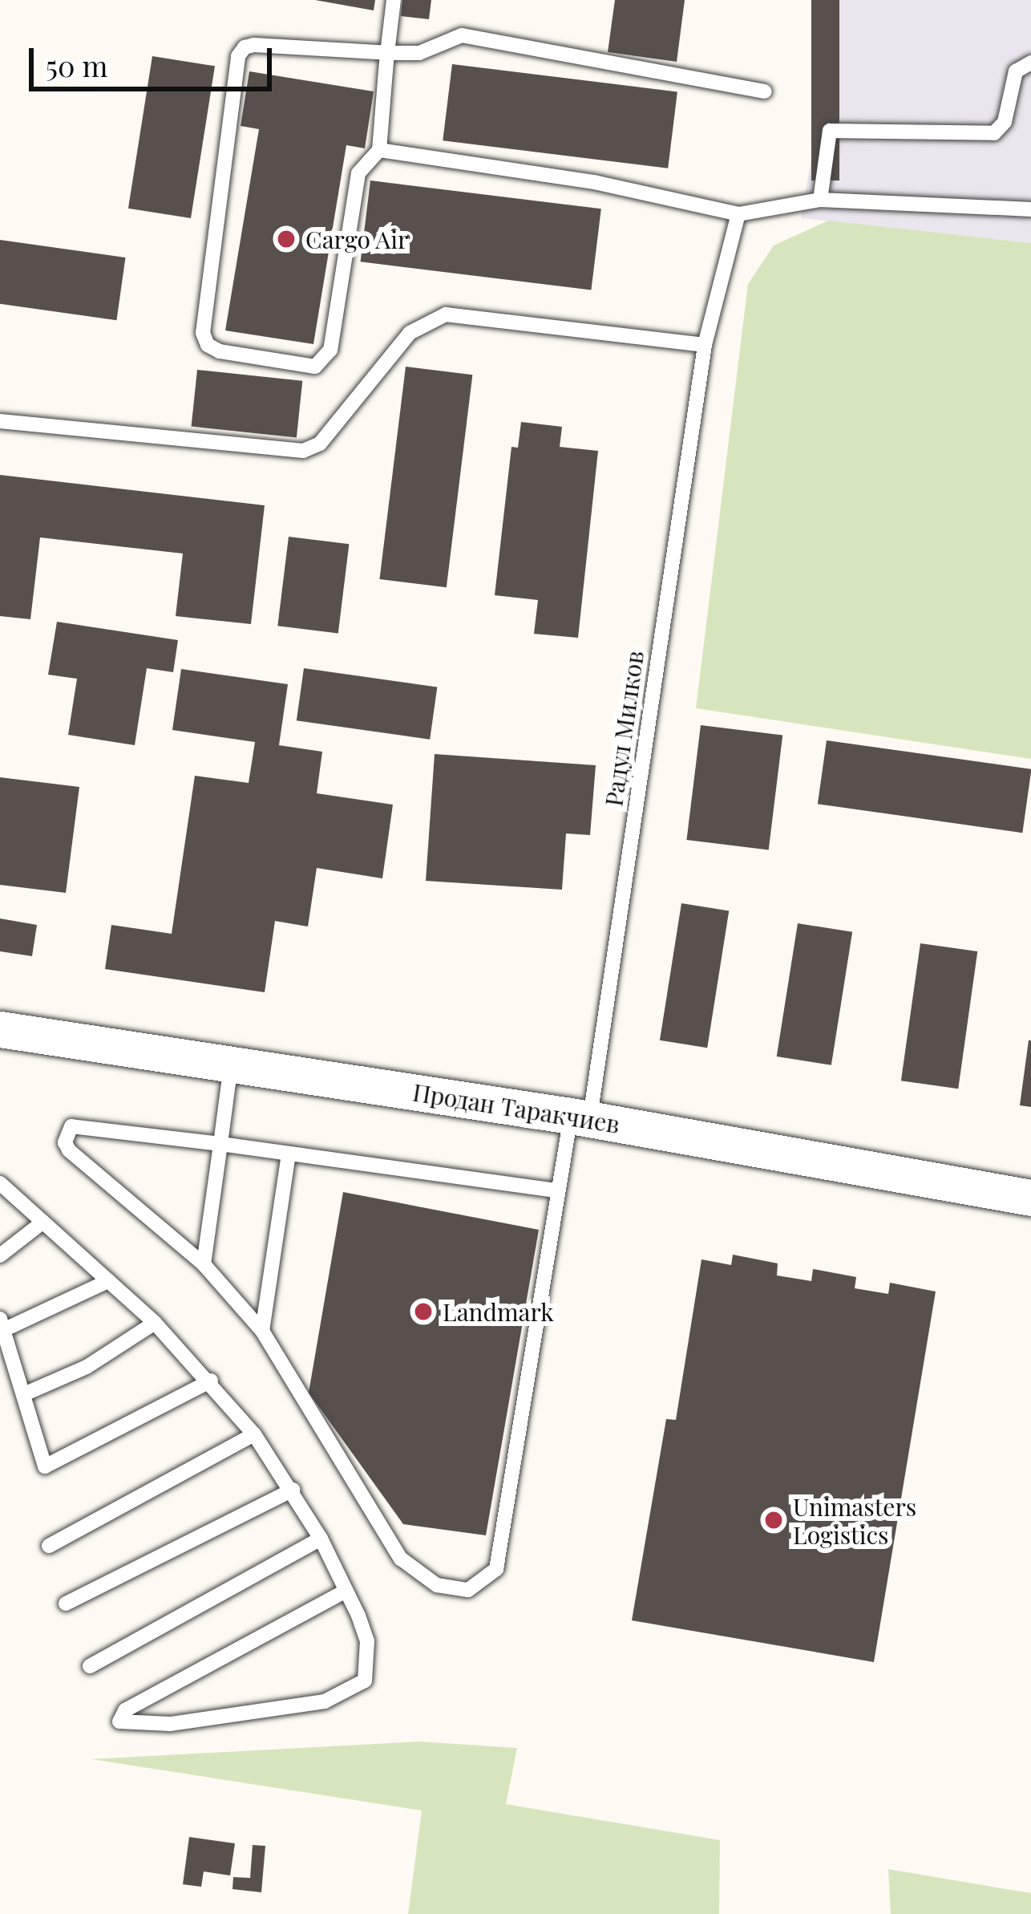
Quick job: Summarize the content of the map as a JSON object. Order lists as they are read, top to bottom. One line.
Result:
{"streets":{"street":["Продан Таракчиев"],"lane":["Радул Милков"]},"crossings":[["Радул Милков","Продан Таракчиев"]],"places":["Cargo Air","Landmark","Unimasters Logistics"],"scale_bar":"50 m"}
